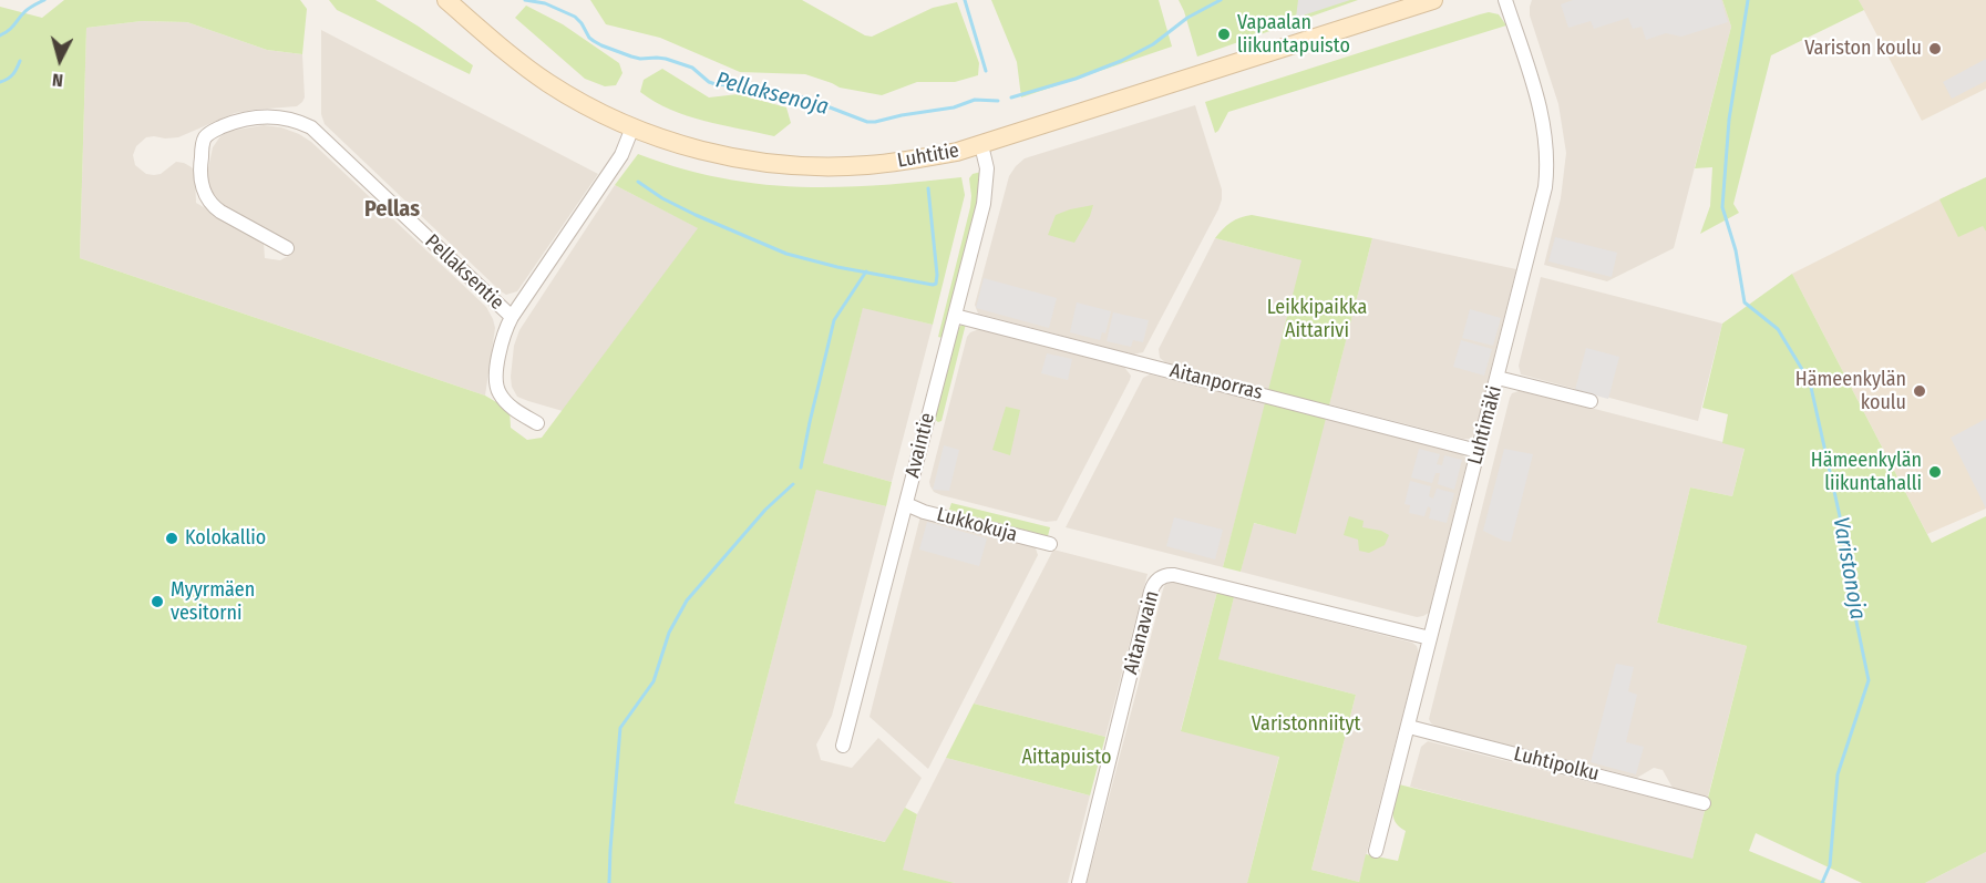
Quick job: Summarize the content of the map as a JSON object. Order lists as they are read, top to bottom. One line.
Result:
{"streets":{"street":["Luhtitie","Pellaksentie","Aitanporras","Luhtimäki","Avaintie","Lukkokuja","Aitanavain","Luhtipolku"]},"crossings":[["Luhtitie","Pellaksentie"],["Luhtitie","Avaintie"],["Aitanporras","Luhtimäki"],["Aitanporras","Avaintie"],["Luhtimäki","Aitanavain"],["Luhtimäki","Luhtipolku"],["Avaintie","Lukkokuja"]],"districts":["Pellas"],"water":["Pellaksenoja","Varistonoja"],"parks":["Leikkipaikka Aittarivi","Varistonniityt","Aittapuisto"],"places":["Vapaalan liikuntapuisto","Variston koulu","Hämeenkylän koulu","Hämeenkylän liikuntahalli","Kolokallio","Myyrmäen vesitorni"],"north":"bottom"}
